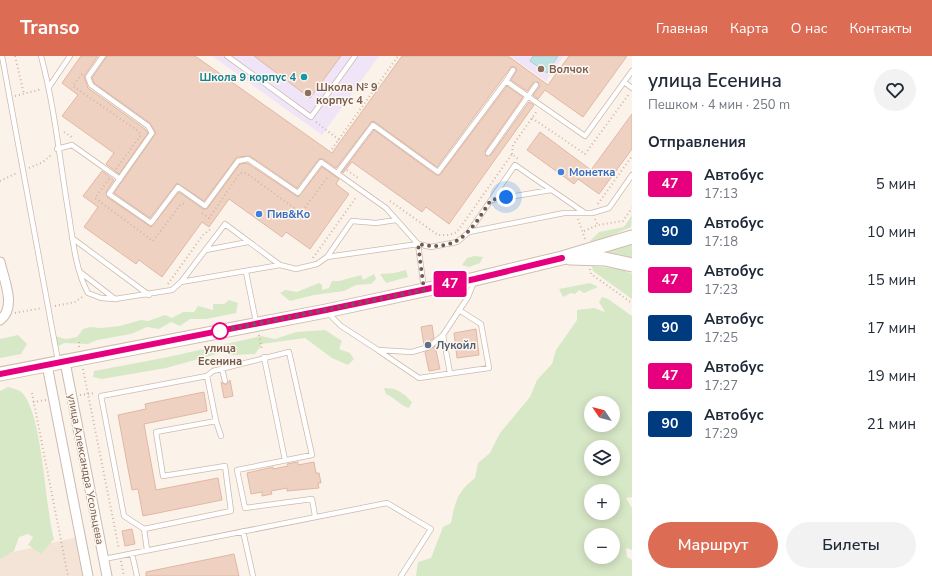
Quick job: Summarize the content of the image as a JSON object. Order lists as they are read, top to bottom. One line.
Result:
{"streets":{"street":["улица Александра Усольцева"]},"places":["Волчок","Школа 9 корпус 4","Школа № 9 корпус 4","Монетка","Пив&Ко","улица Есенина","Лукойл"],"lines":["bus line 47"],"north":"top left","page":{"header":"Transo","nav":["Главная","Карта","О нас","Контакты"],"on_map":"47","heading":[["улица Есенина","Пешком · 4 мин · 250 m"],"Отправления"],"list":[{"mark":"47","name":"Автобус","note":"17:13","value":"5 мин"},{"mark":"90","name":"Автобус","note":"17:18","value":"10 мин"},{"mark":"47","name":"Автобус","note":"17:23","value":"15 мин"},{"mark":"90","name":"Автобус","note":"17:25","value":"17 мин"},{"mark":"47","name":"Автобус","note":"17:27","value":"19 мин"},{"mark":"90","name":"Автобус","note":"17:29","value":"21 мин"}],"map_buttons":["+","−"],"buttons":["Маршрут","Билеты"]}}
